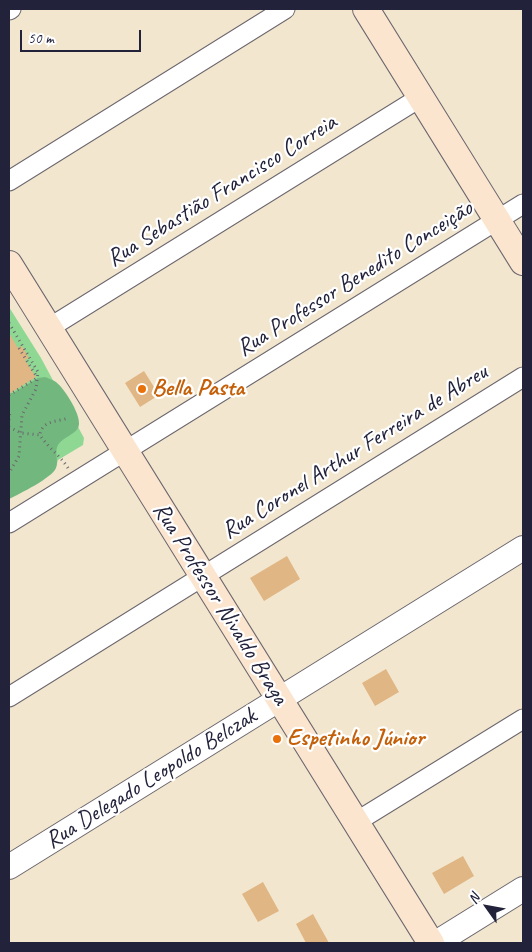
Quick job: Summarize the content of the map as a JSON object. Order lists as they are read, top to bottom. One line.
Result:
{"streets":{"main road":["Rua Professor Nivaldo Braga"],"street":["Rua Sebastião Francisco Correia","Rua Professor Benedito Conceição","Rua Coronel Arthur Ferreira de Abreu","Rua Delegado Leopoldo Belczak"]},"crossings":[["Rua Sebastião Francisco Correia","Rua Professor Nivaldo Braga"],["Rua Professor Benedito Conceição","Rua Professor Nivaldo Braga"],["Rua Coronel Arthur Ferreira de Abreu","Rua Professor Nivaldo Braga"],["Rua Professor Nivaldo Braga","Rua Delegado Leopoldo Belczak"]],"places":["Bella Pasta","Espetinho Júnior"],"scale_bar":"50 m","north":"top left"}
